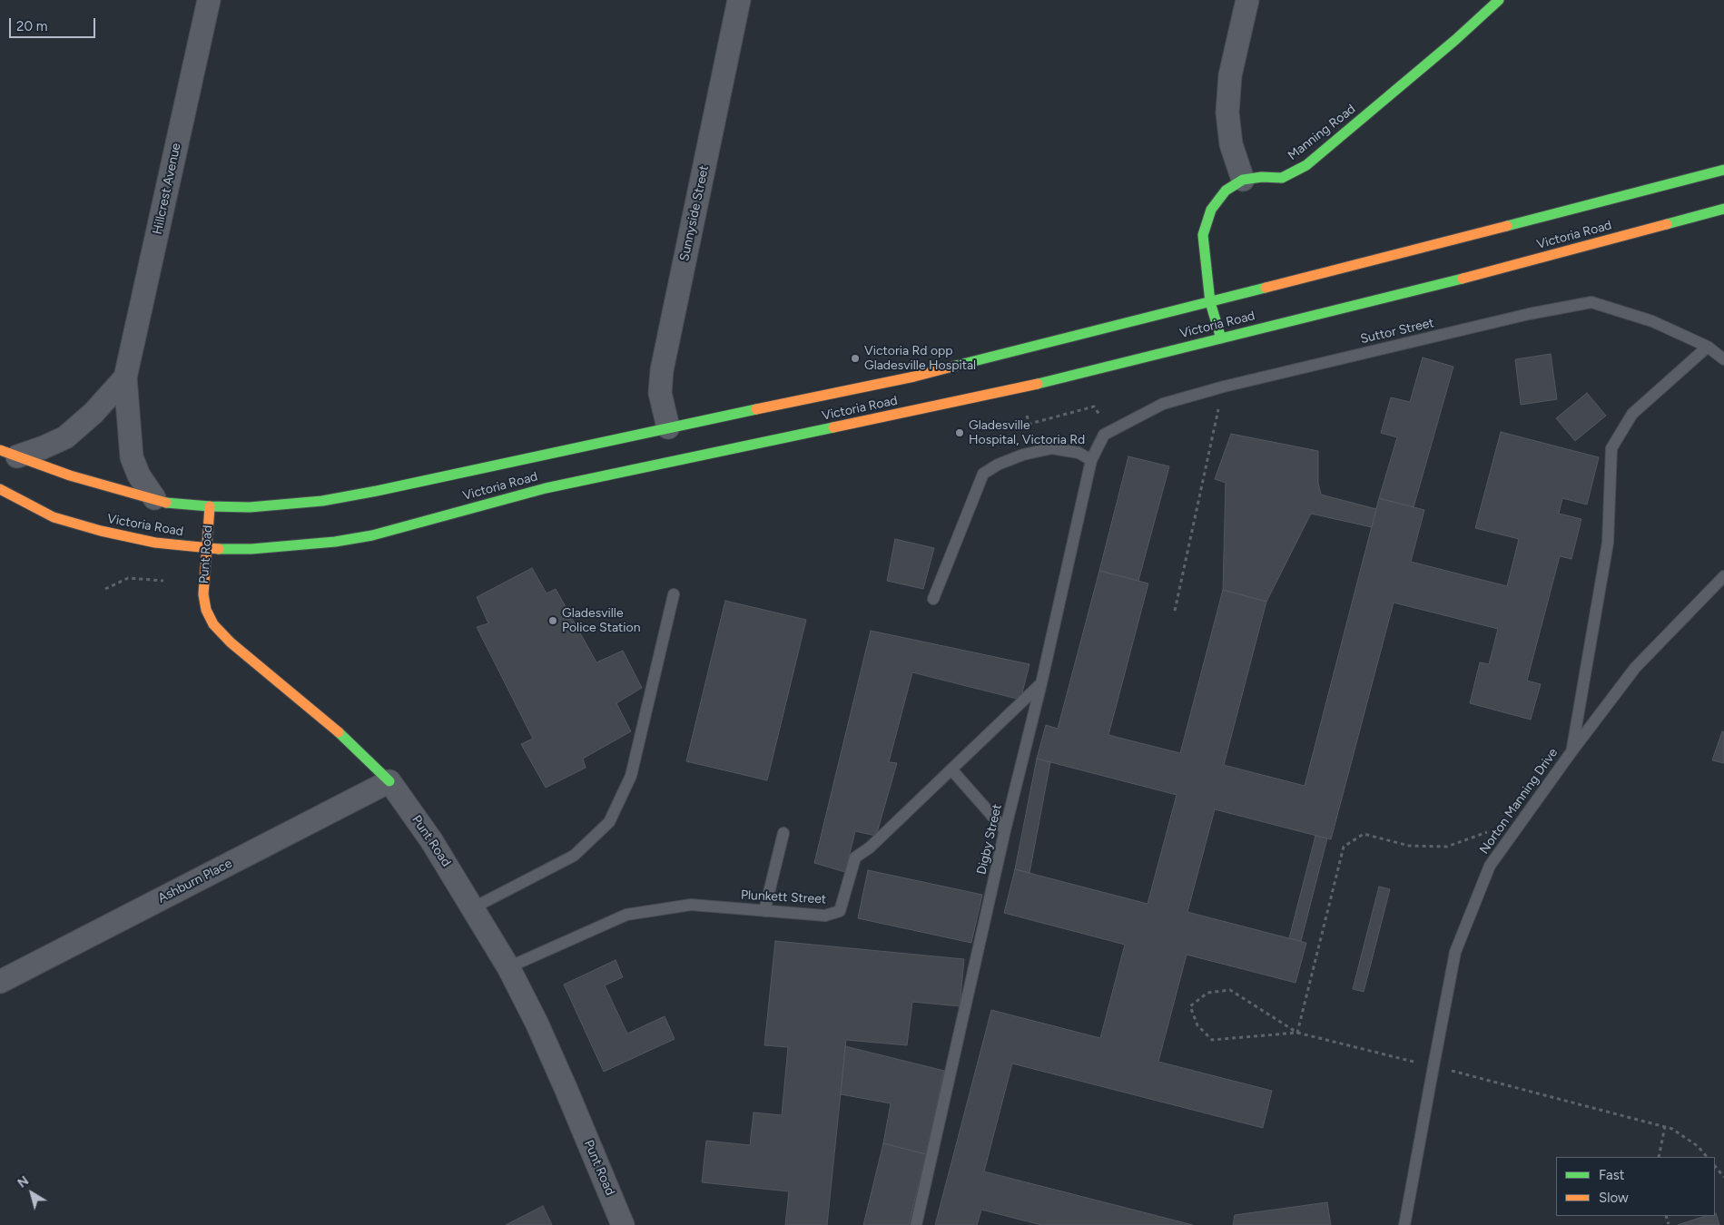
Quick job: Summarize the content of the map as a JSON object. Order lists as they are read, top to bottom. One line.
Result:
{"streets":{"main road":["Manning Road","Victoria Road","Punt Road"],"street":["Hillcrest Avenue","Sunnyside Street","Ashburn Place"],"lane":["Suttor Street","Norton Manning Drive","Digby Street","Plunkett Street"]},"crossings":[["Manning Road","Victoria Road"],["Sunnyside Street","Victoria Road"],["Victoria Road","Punt Road"],["Suttor Street","Digby Street"],["Punt Road","Ashburn Place"],["Punt Road","Plunkett Street"],["Digby Street","Plunkett Street"]],"places":["Victoria Rd opp Gladesville Hospital","Gladesville Hospital, Victoria Rd","Gladesville Police Station"],"legend":["Fast","Slow"],"scale_bar":"20 m","north":"top left"}
